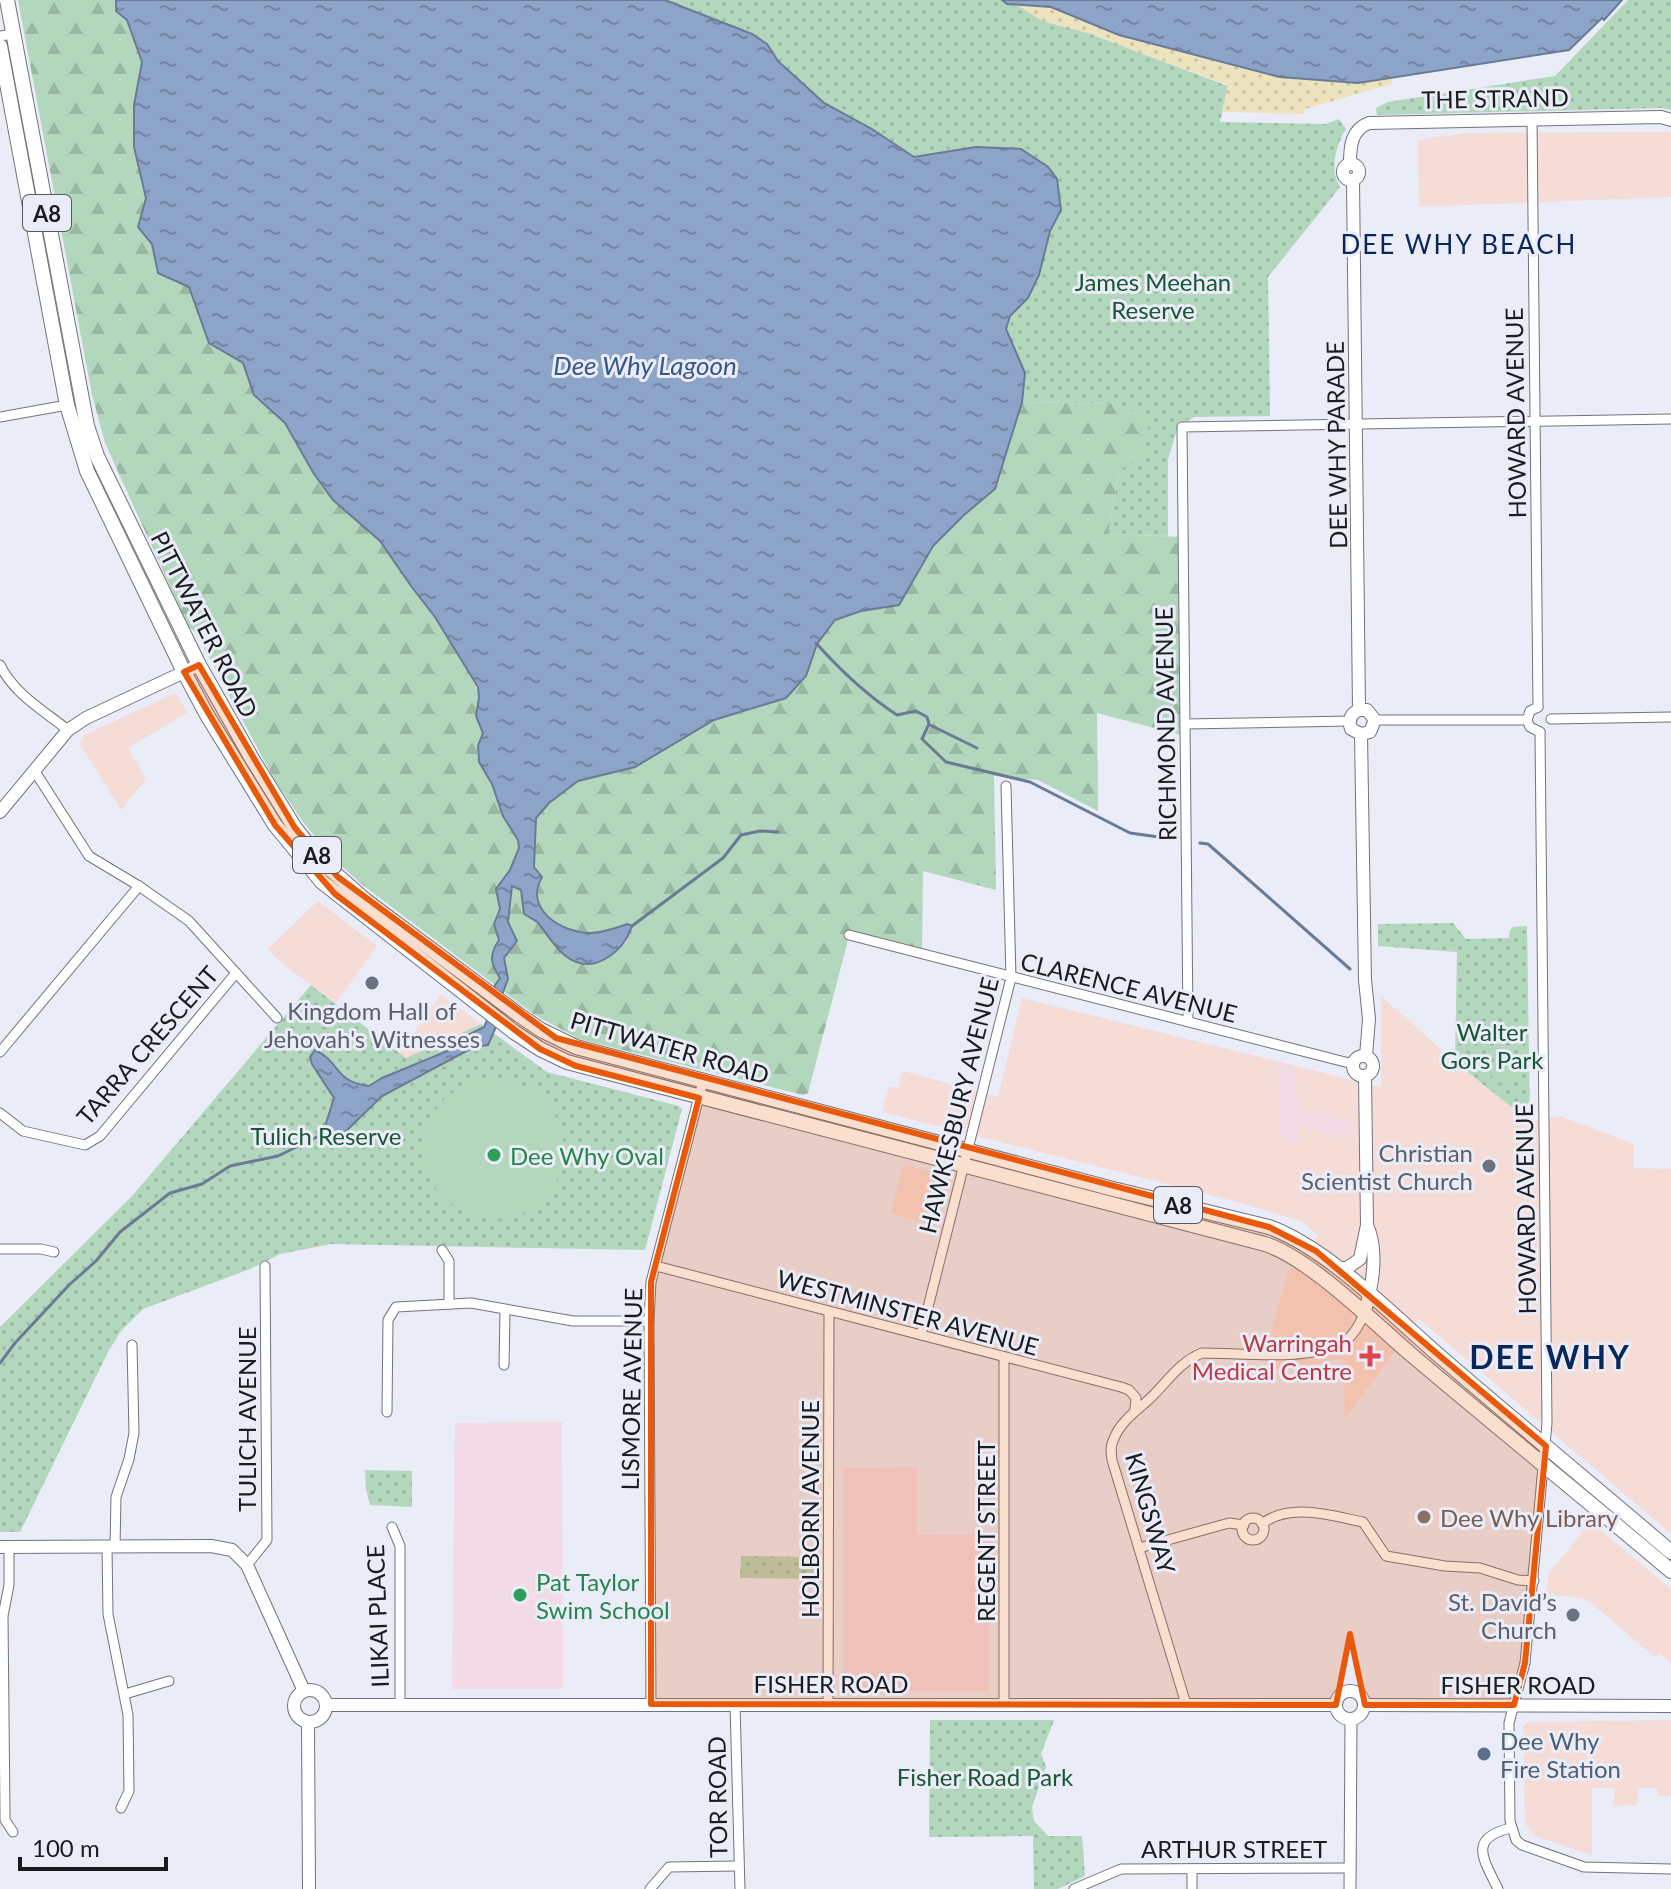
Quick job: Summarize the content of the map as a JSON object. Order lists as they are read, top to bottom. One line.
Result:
{"streets":{"highway":["A8","PITTWATER ROAD"],"main road":["THE STRAND","DEE WHY PARADE","FISHER ROAD"],"street":["HOWARD AVENUE","RICHMOND AVENUE","CLARENCE AVENUE","TARRA CRESCENT","HAWKESBURY AVENUE","WESTMINSTER AVENUE","LISMORE AVENUE","TULICH AVENUE","HOLBORN AVENUE","KINGSWAY","REGENT STREET","ILIKAI PLACE","TOR ROAD","ARTHUR STREET"]},"crossings":[["THE STRAND","HOWARD AVENUE"],["THE STRAND","DEE WHY PARADE"],["HOWARD AVENUE","PITTWATER ROAD"],["HOWARD AVENUE","FISHER ROAD"],["DEE WHY PARADE","RICHMOND AVENUE"],["PITTWATER ROAD","HAWKESBURY AVENUE"],["PITTWATER ROAD","LISMORE AVENUE"],["PITTWATER ROAD","KINGSWAY"],["RICHMOND AVENUE","CLARENCE AVENUE"],["CLARENCE AVENUE","HAWKESBURY AVENUE"],["HAWKESBURY AVENUE","WESTMINSTER AVENUE"],["WESTMINSTER AVENUE","LISMORE AVENUE"],["WESTMINSTER AVENUE","HOLBORN AVENUE"],["WESTMINSTER AVENUE","KINGSWAY"],["WESTMINSTER AVENUE","REGENT STREET"],["LISMORE AVENUE","FISHER ROAD"],["HOLBORN AVENUE","FISHER ROAD"],["KINGSWAY","FISHER ROAD"],["REGENT STREET","FISHER ROAD"],["ILIKAI PLACE","FISHER ROAD"],["FISHER ROAD","TOR ROAD"]],"districts":["DEE WHY BEACH","DEE WHY"],"water":["Dee Why Lagoon"],"parks":["James Meehan Reserve","Walter Gors Park","Tulich Reserve","Fisher Road Park"],"places":{"other":["Kingdom Hall of Jehovah's Witnesses","Dee Why Oval","Christian Scientist Church","Dee Why Library","Pat Taylor Swim School","St. David’s Church","Dee Why Fire Station"],"health":["Warringah Medical Centre"]},"scale_bar":"100 m"}
